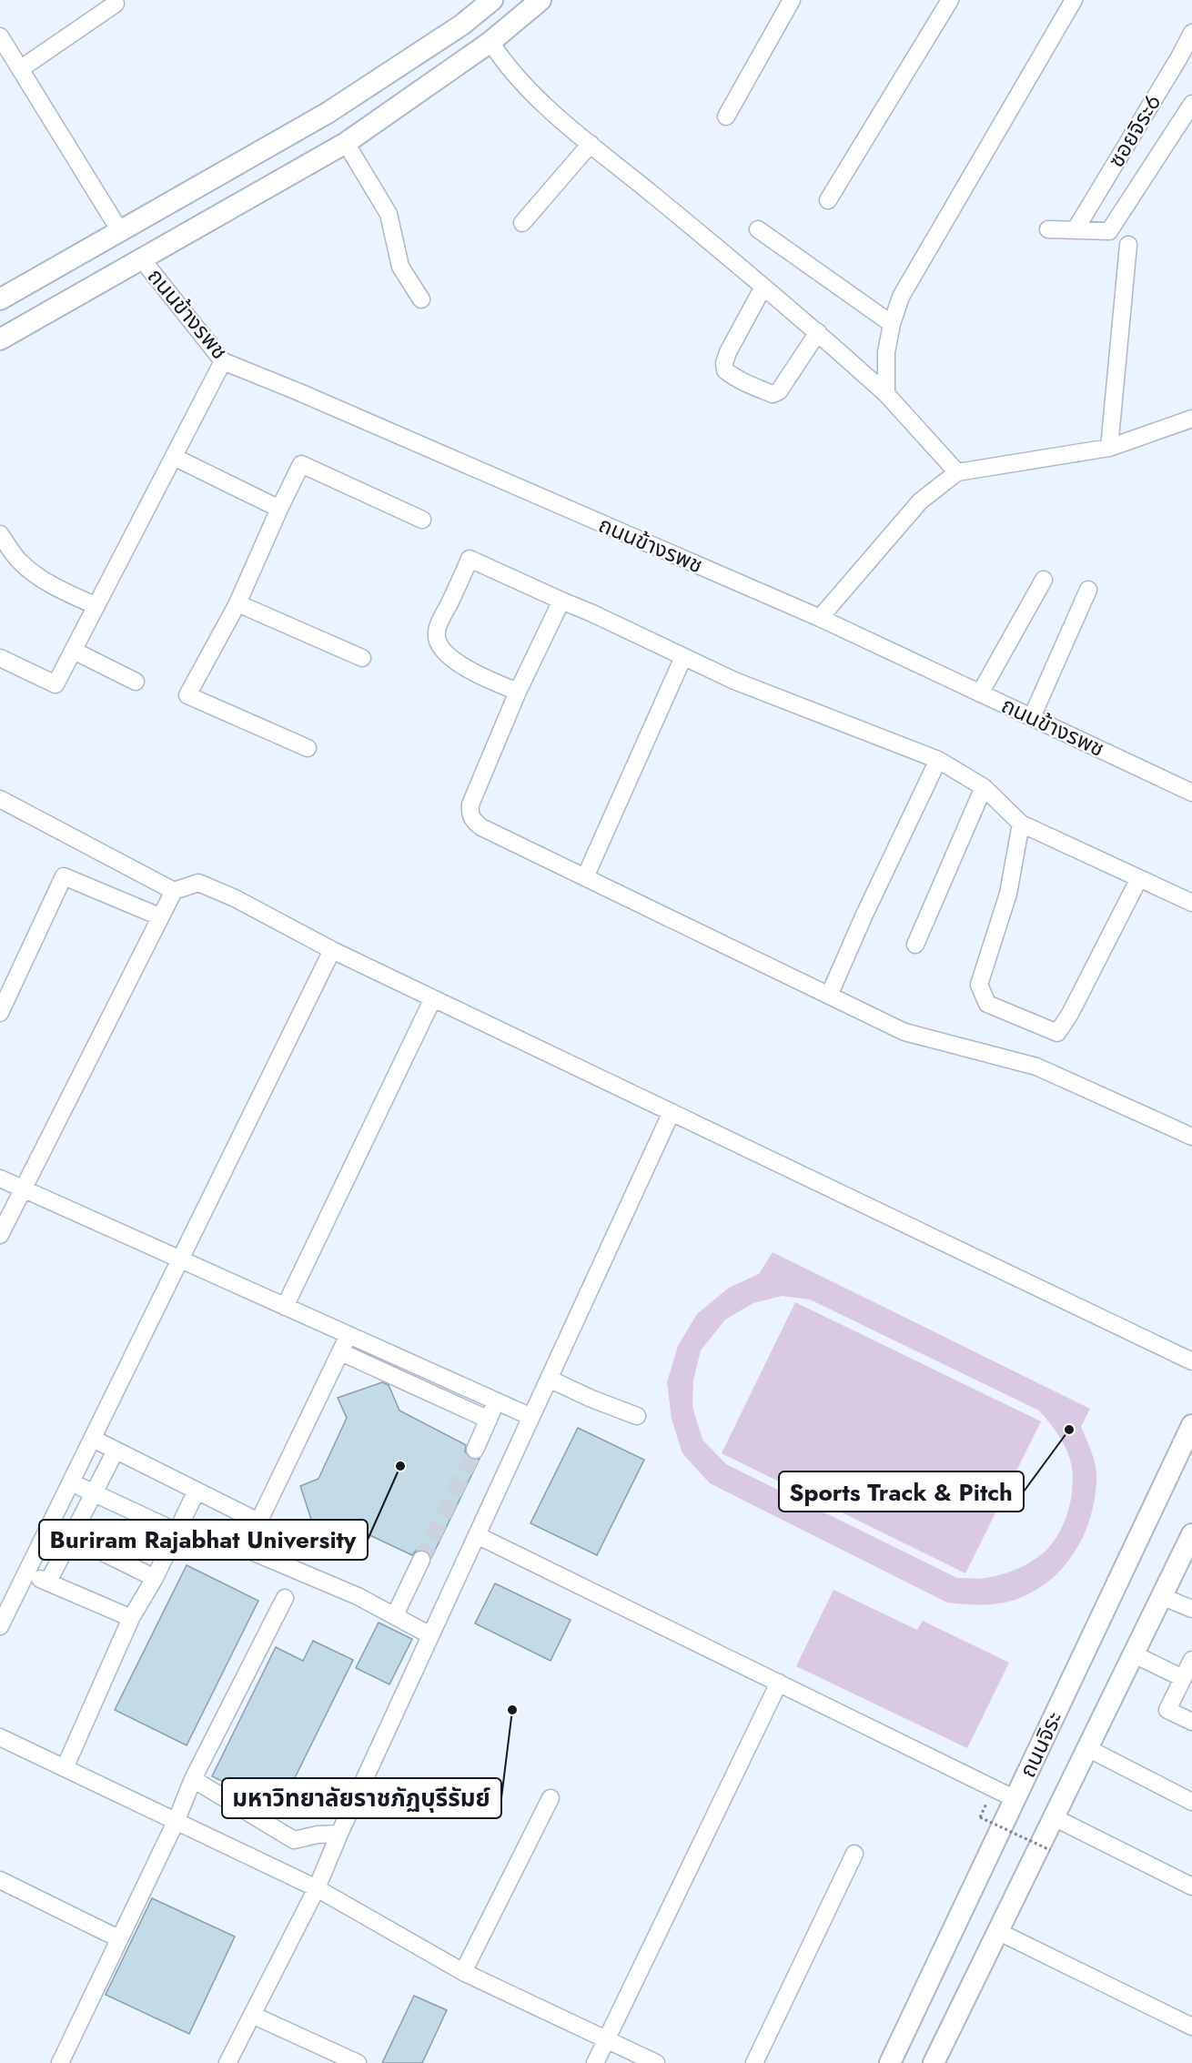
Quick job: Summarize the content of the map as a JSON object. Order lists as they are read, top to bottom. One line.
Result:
{"streets":{"main road":["ถนนจิระ"],"street":["ซอยจิระ6","ถนนข้างรพช"]},"places":["Sports Track & Pitch","Buriram Rajabhat University","มหาวิทยาลัยราชภัฏบุรีรัมย์"]}
